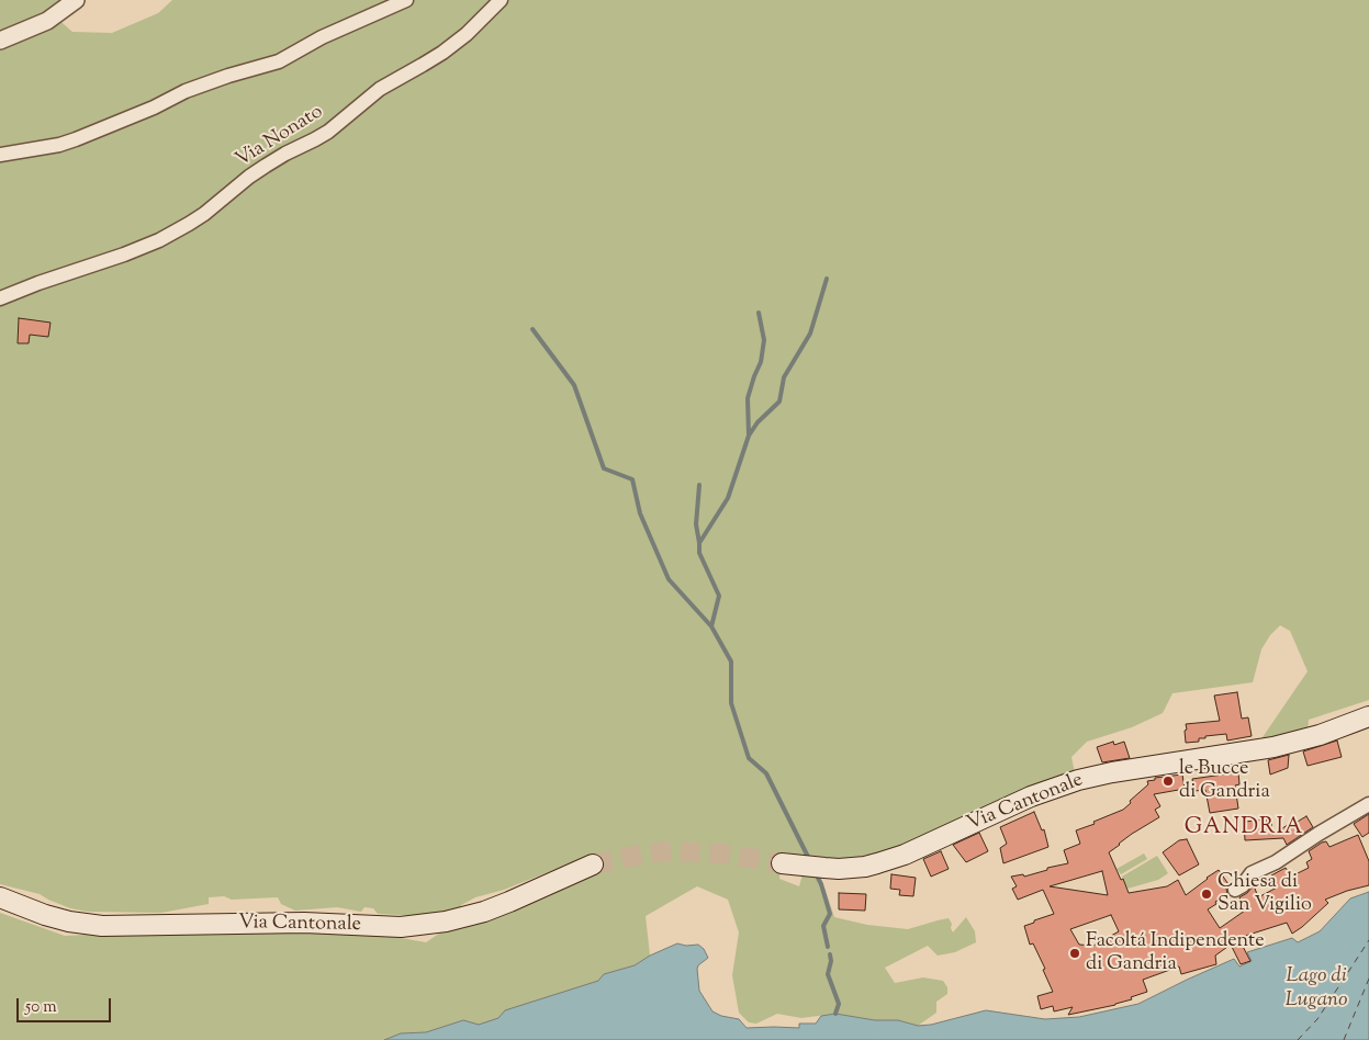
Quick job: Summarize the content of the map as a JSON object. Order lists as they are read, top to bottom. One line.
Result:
{"streets":{"main road":["Via Cantonale"],"street":["Via Nonato"]},"districts":["GANDRIA"],"water":["Lago di Lugano"],"places":["le Bucce di Gandria","Chiesa di San Vigilio","Facoltá Indipendente di Gandria"],"scale_bar":"50 m"}
